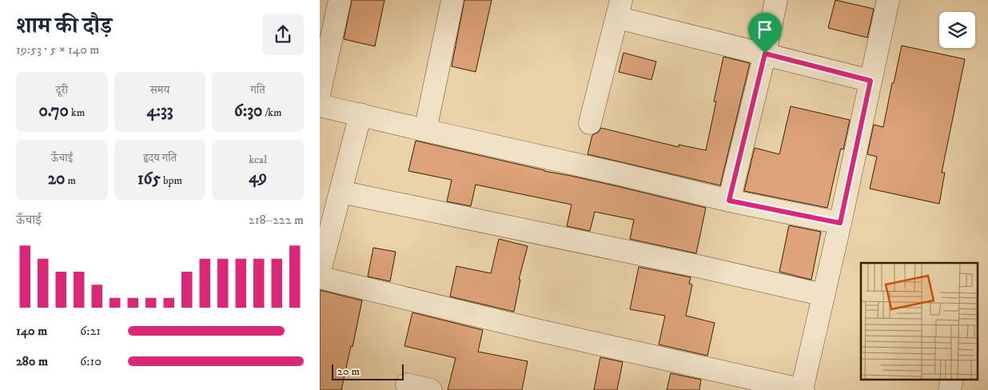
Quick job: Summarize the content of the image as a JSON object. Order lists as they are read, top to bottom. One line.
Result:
{"scale_bar":"20 m","page":{"heading":["शाम की दौड़","19:53 · 5 × 140 m"],"stats":[["दूरी","0.70 km"],["समय","4:33"],["गति","6:30 /km"],["ऊँचाई","20 m"],["हृदय गति","165 bpm"],["kcal","49"]],"chart":["ऊँचाई","218–222 m"],"list":[{"name":"140 m","note":"6:21"},{"name":"280 m","note":"6:10"}],"scale":"20 m"}}
